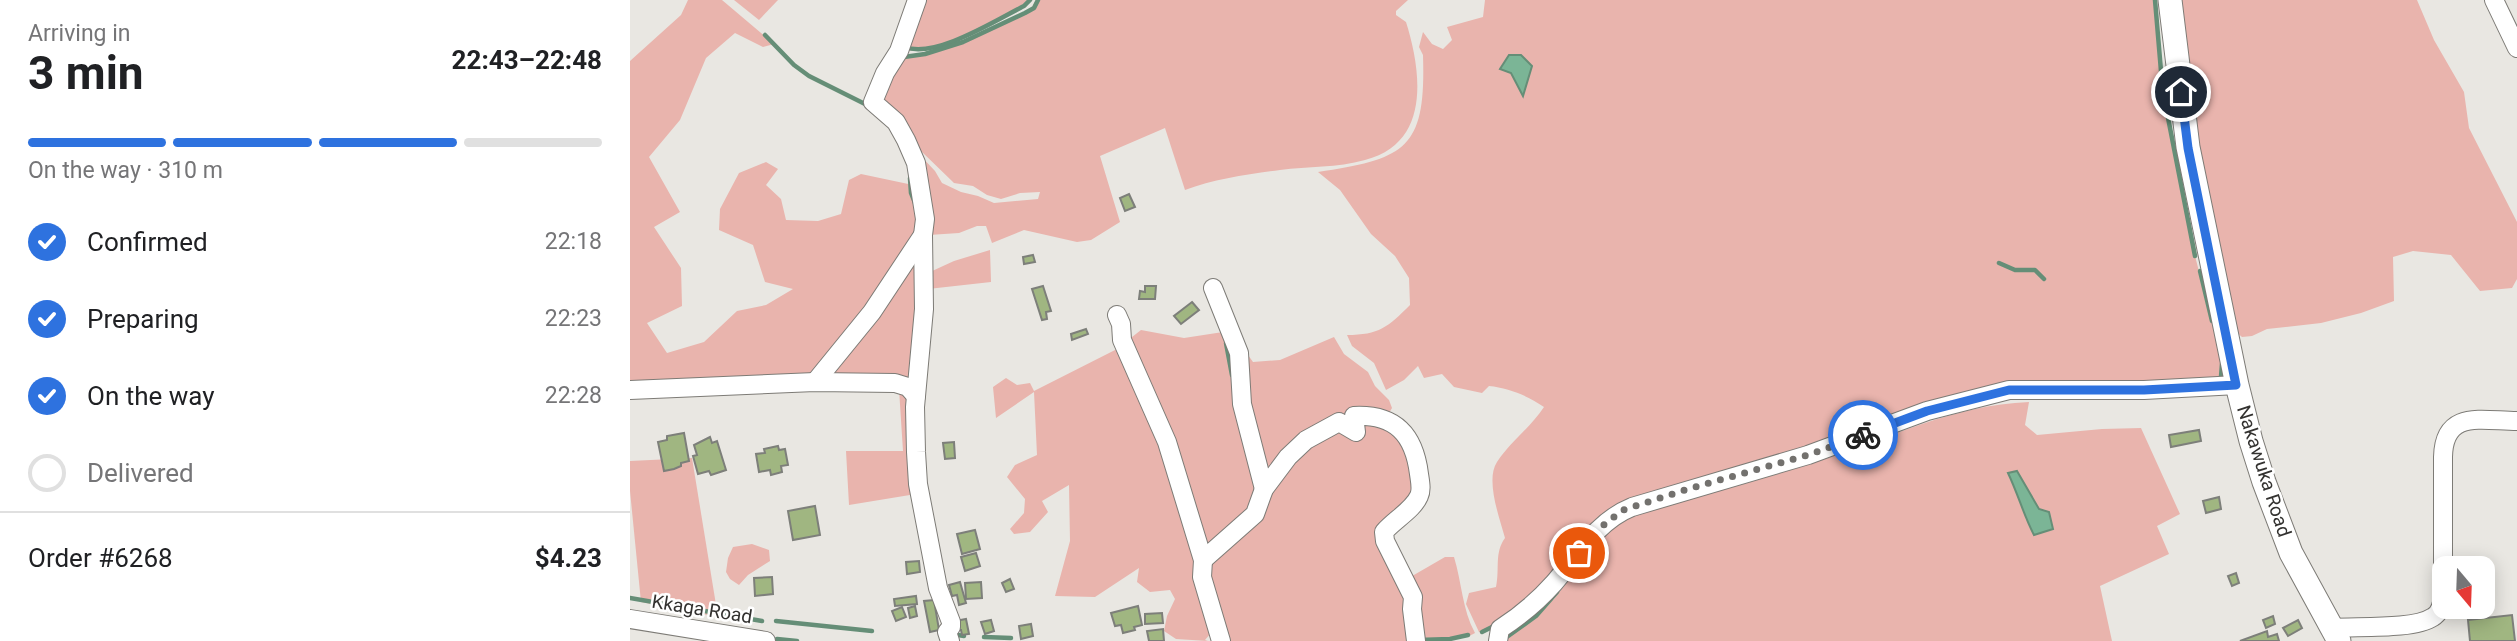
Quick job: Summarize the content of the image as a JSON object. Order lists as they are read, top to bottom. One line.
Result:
{"streets":{"main road":["Nakawuka Road"],"street":["Kkaga Road"]},"north":"bottom","page":{"heading":["3 min","Arriving in","22:43–22:48"],"panel":["Order #6268","$4.23"],"bar":"On the way · 310 m","list":[["Confirmed","22:18"],["Preparing","22:23"],["On the way","22:28"],"Delivered"]}}
